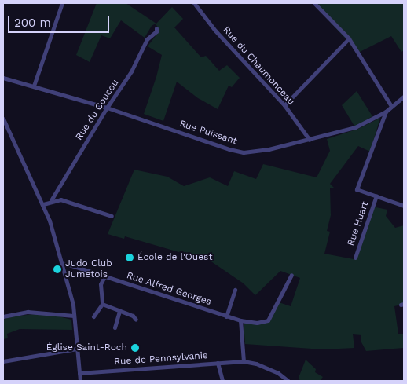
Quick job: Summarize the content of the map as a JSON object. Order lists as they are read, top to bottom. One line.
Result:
{"streets":{"street":["Rue du Chaumonceau","Rue du Coucou","Rue Puissant","Rue Huart","Rue Alfred Georges","Rue de Pennsylvanie"]},"crossings":[["Rue du Chaumonceau","Rue Puissant"],["Rue du Coucou","Rue Puissant"]],"places":["École de l'Ouest","Judo Club Jumetois","Église Saint-Roch"],"scale_bar":"200 m"}
